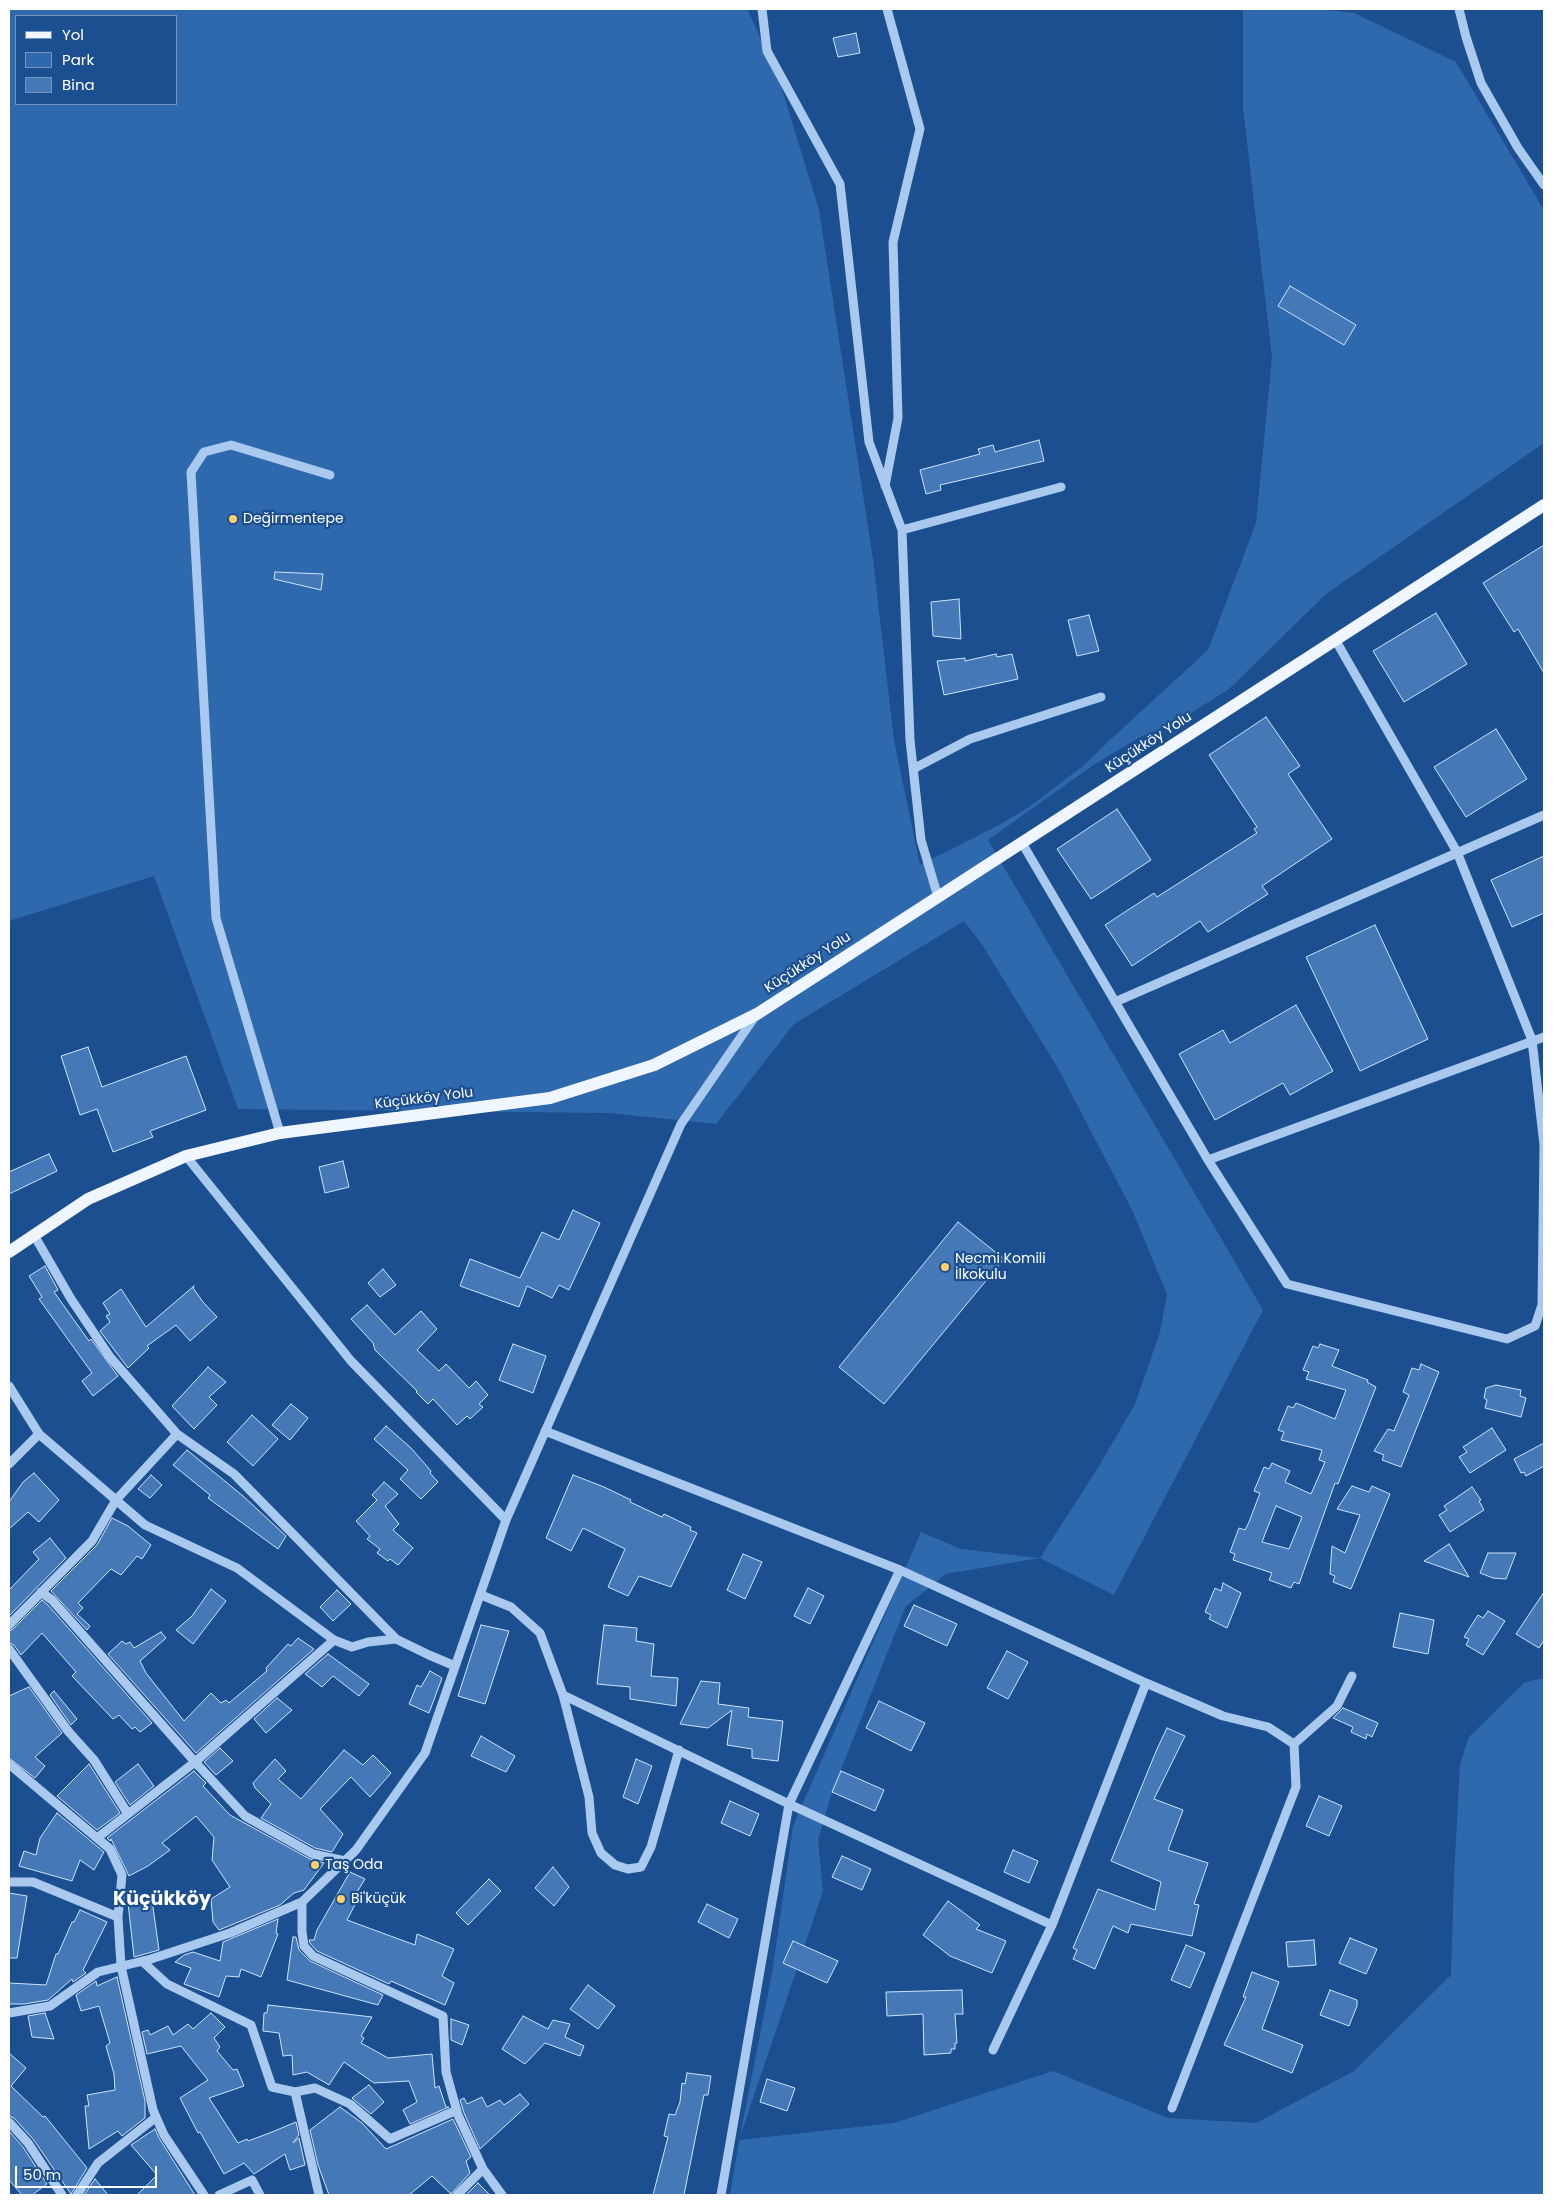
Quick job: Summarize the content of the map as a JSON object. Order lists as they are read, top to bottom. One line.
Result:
{"streets":{"main road":["Küçükköy Yolu"]},"districts":["Küçükköy"],"places":["Değirmentepe","Necmi Komili İlkokulu","Taş Oda","Bi'küçük"],"legend":["Yol","Park","Bina"],"scale_bar":"50 m"}
